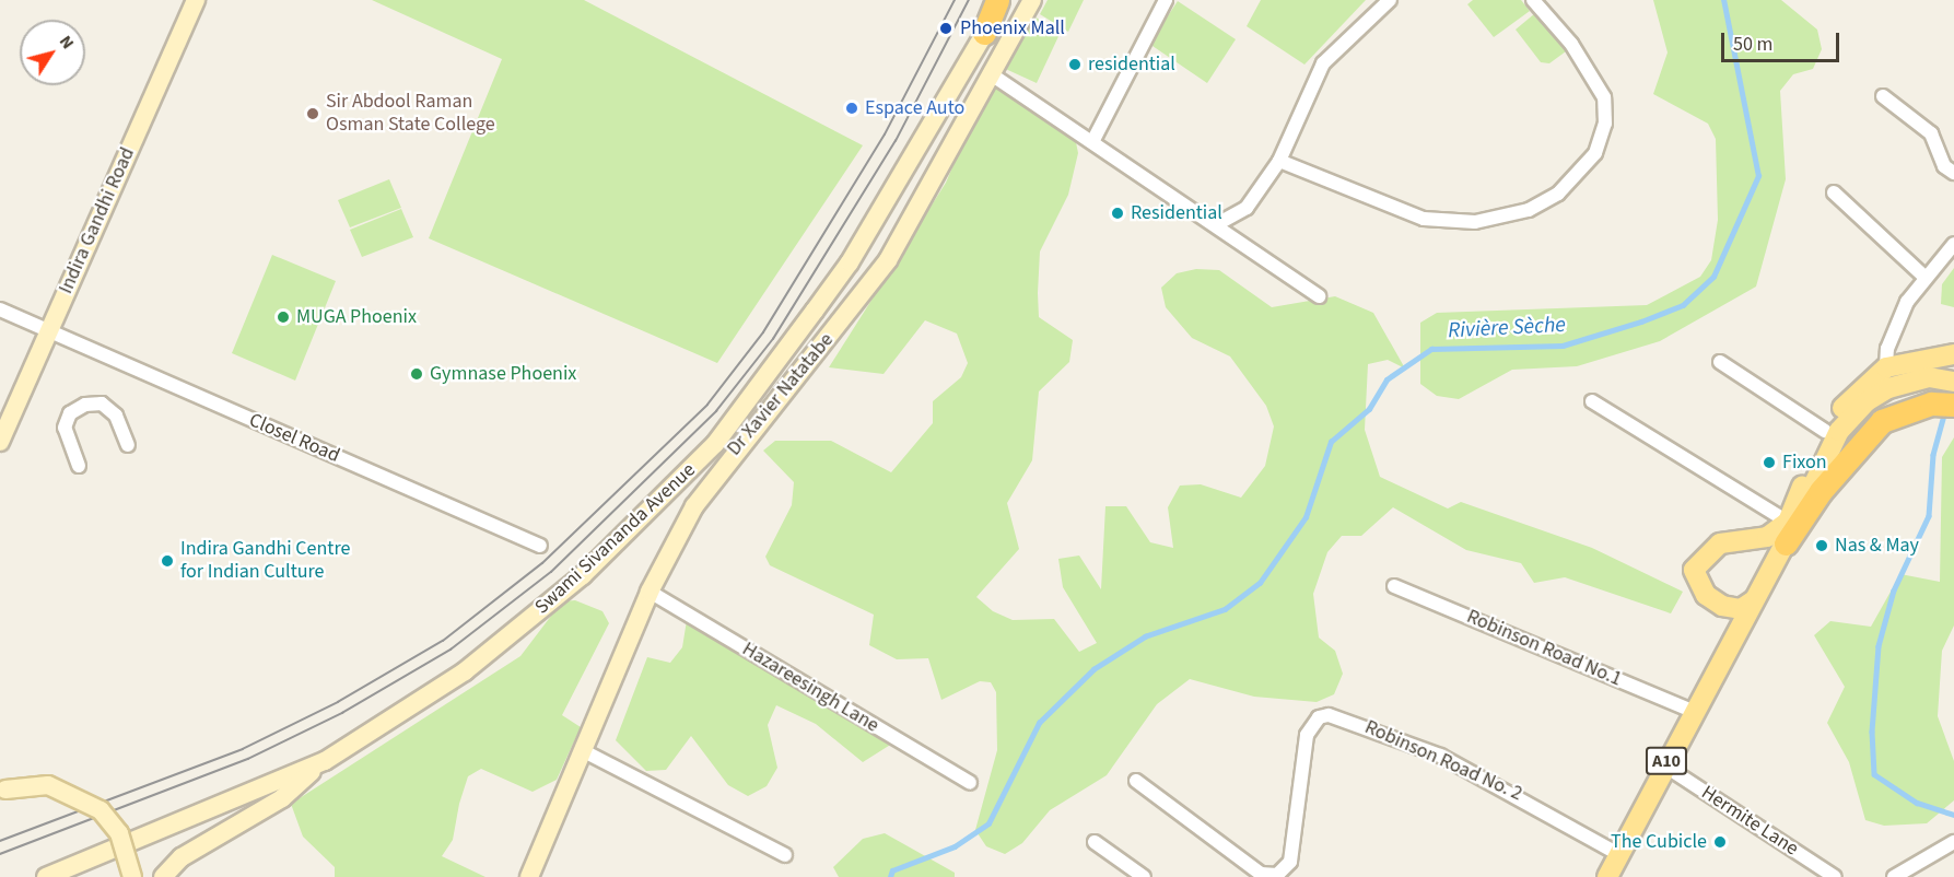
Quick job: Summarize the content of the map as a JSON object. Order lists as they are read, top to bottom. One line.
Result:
{"streets":{"main road":["Indira Gandhi Road","Dr Xavier Natatabe","Swami Sivananda Avenue","A10"],"street":["Closel Road","Robinson Road No.1","Hazareesingh Lane","Robinson Road No. 2","Hermite Lane"]},"crossings":[["Indira Gandhi Road","Closel Road"],["Dr Xavier Natatabe","Hazareesingh Lane"],["Robinson Road No.1","A10"],["Robinson Road No. 2","A10"],["A10","Hermite Lane"]],"water":["Rivière Sèche"],"places":["Phoenix Mall","residential","Espace Auto","Sir Abdool Raman Osman State College","Residential","MUGA Phoenix","Gymnase Phoenix","Fixon","Nas & May","Indira Gandhi Centre for Indian Culture","The Cubicle"],"scale_bar":"50 m","north":"top right"}
